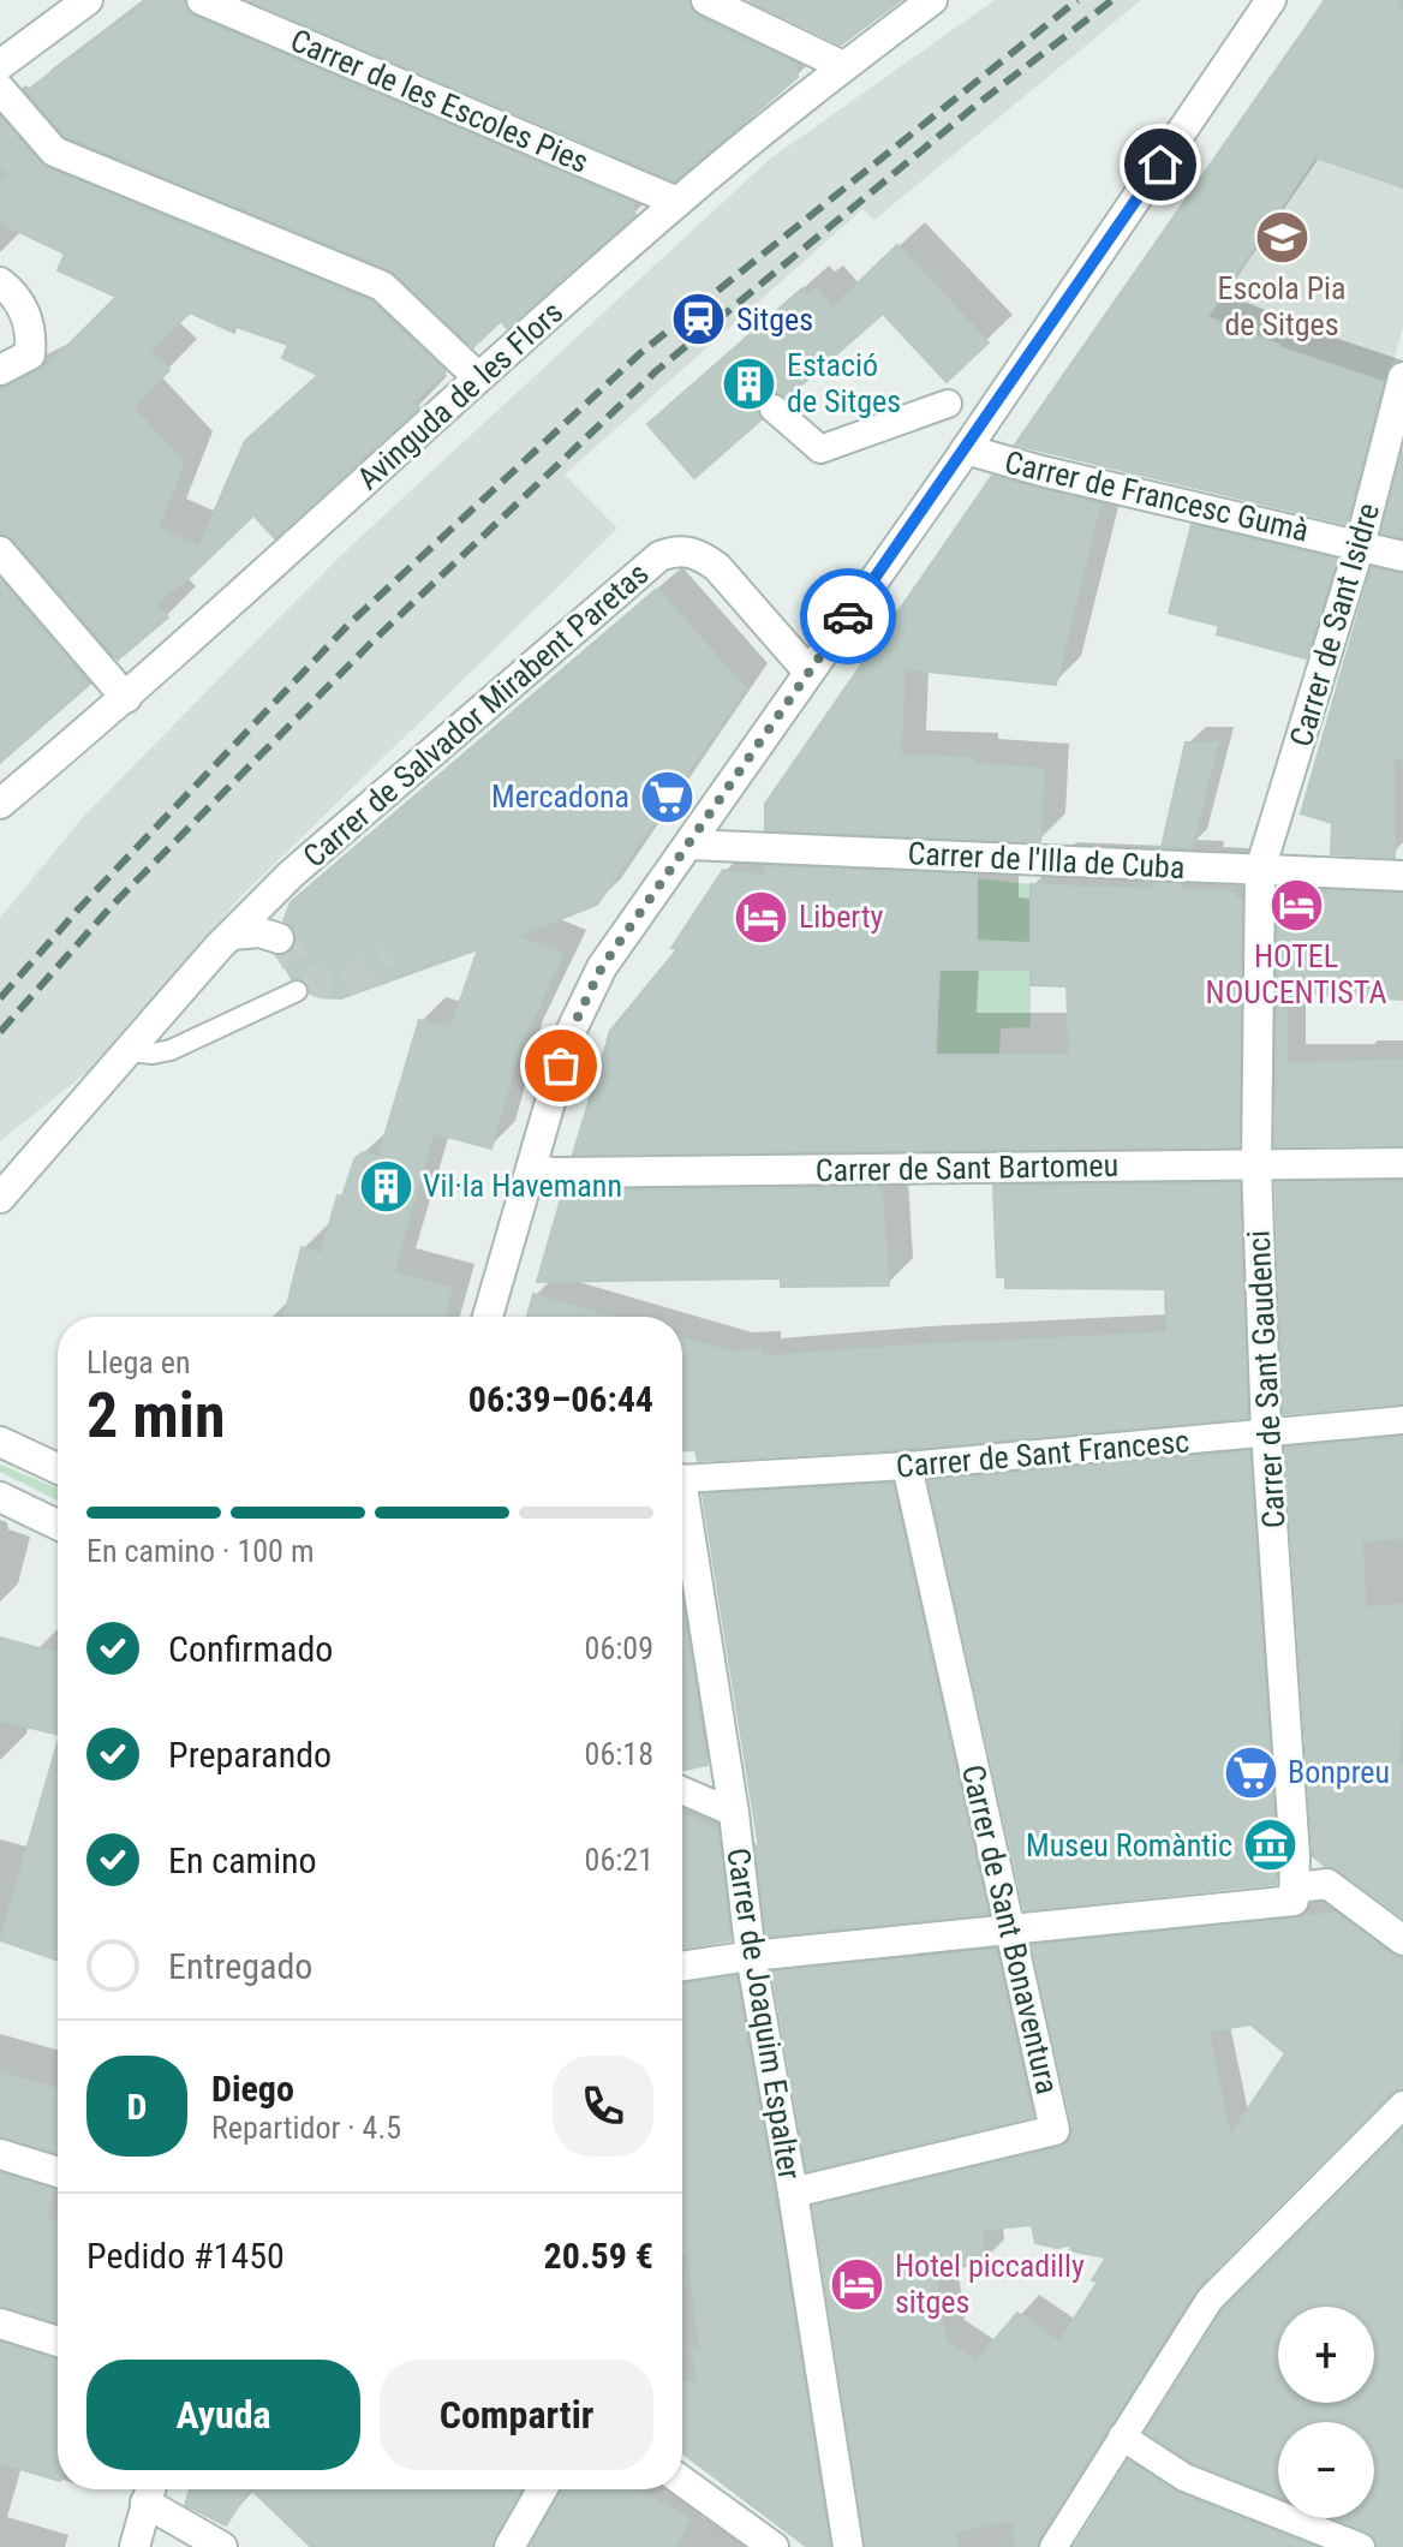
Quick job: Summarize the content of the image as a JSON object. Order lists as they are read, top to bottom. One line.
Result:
{"streets":{"street":["Carrer de les Escoles Pies","Avinguda de les Flors","Carrer de Francesc Gumà","Carrer de Sant Isidre","Carrer de Salvador Mirabent Paretas","Carrer de l'Illa de Cuba","Carrer de Sant Bartomeu","Carrer de Sant Gaudenci","Carrer de Sant Francesc","Carrer de Sant Bonaventura","Carrer de Joaquim Espalter"]},"crossings":[["Carrer de les Escoles Pies","Avinguda de les Flors"],["Carrer de Francesc Gumà","Carrer de Sant Isidre"],["Carrer de Sant Isidre","Carrer de l'Illa de Cuba"],["Carrer de Sant Isidre","Carrer de Sant Gaudenci"],["Carrer de l'Illa de Cuba","Carrer de Sant Gaudenci"],["Carrer de Sant Bartomeu","Carrer de Sant Gaudenci"],["Carrer de Sant Gaudenci","Carrer de Sant Francesc"],["Carrer de Sant Francesc","Carrer de Sant Bonaventura"],["Carrer de Sant Bonaventura","Carrer de Joaquim Espalter"]],"places":{"school or university":["Escola Pia de Sitges"],"station":["Sitges"],"building":["Estació de Sitges","Vil·la Havemann"],"supermarket":["Mercadona","Bonpreu"],"hotel":["HOTEL NOUCENTISTA","Liberty","Hotel piccadilly sitges"],"museum":["Museu Romàntic"]},"page":{"heading":["2 min","Llega en","06:39–06:44"],"panel":["Diego","Repartidor · 4.5","Pedido #1450","20.59 €"],"bar":"En camino · 100 m","list":[["Confirmado","06:09"],["Preparando","06:18"],["En camino","06:21"],"Entregado"],"round":"D","map_buttons":["+","−"],"buttons":["Ayuda","Compartir"]}}
